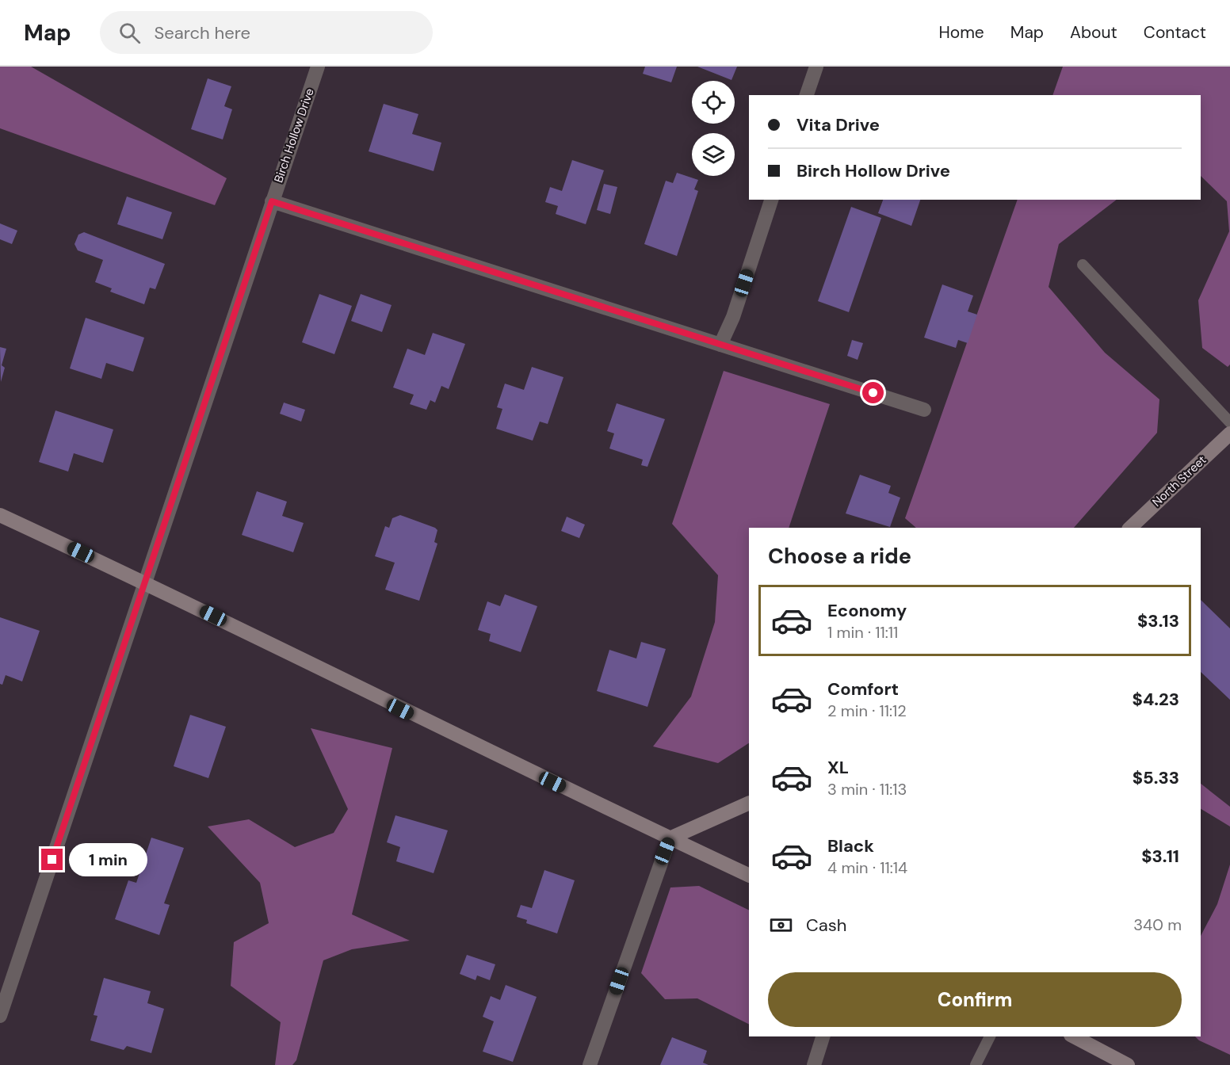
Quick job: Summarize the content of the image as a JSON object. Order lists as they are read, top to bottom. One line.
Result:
{"streets":{"main road":["North Street"],"street":["Birch Hollow Drive"]},"page":{"header":"Map","search":"Search here","nav":["Home","Map","About","Contact"],"banner":["Vita Drive","Birch Hollow Drive"],"heading":"Choose a ride","list":[{"name":"Economy","note":"1 min · 11:11","value":"$3.13"},{"name":"Comfort","note":"2 min · 11:12","value":"$4.23"},{"name":"XL","note":"3 min · 11:13","value":"$5.33"},{"name":"Black","note":"4 min · 11:14","value":"$3.11"}],"bubble":"1 min","pay":["Cash","340 m"],"buttons":"Confirm"}}
